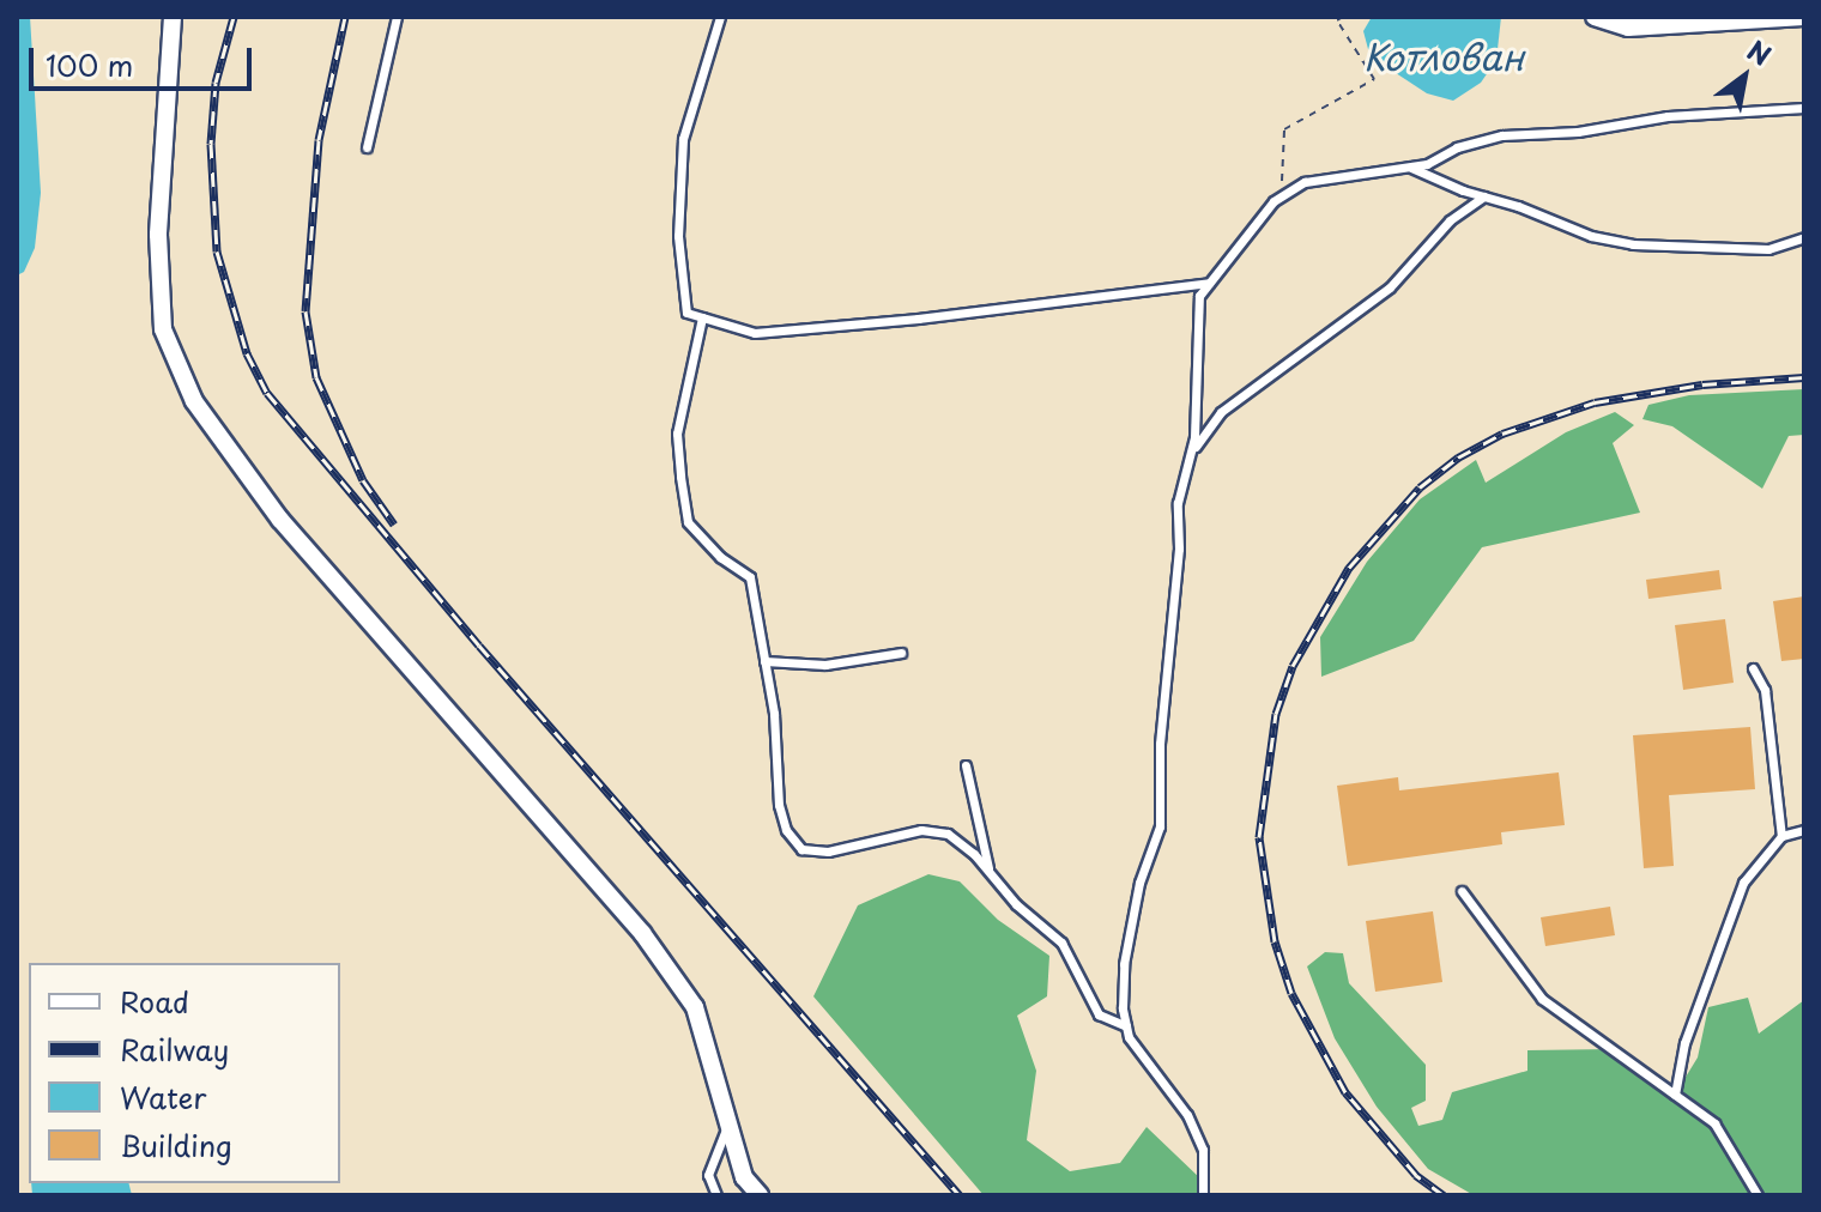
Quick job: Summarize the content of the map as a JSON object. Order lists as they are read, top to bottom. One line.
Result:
{"water":["Котлован"],"legend":["Road","Railway","Water","Building"],"scale_bar":"100 m","north":"top right"}
